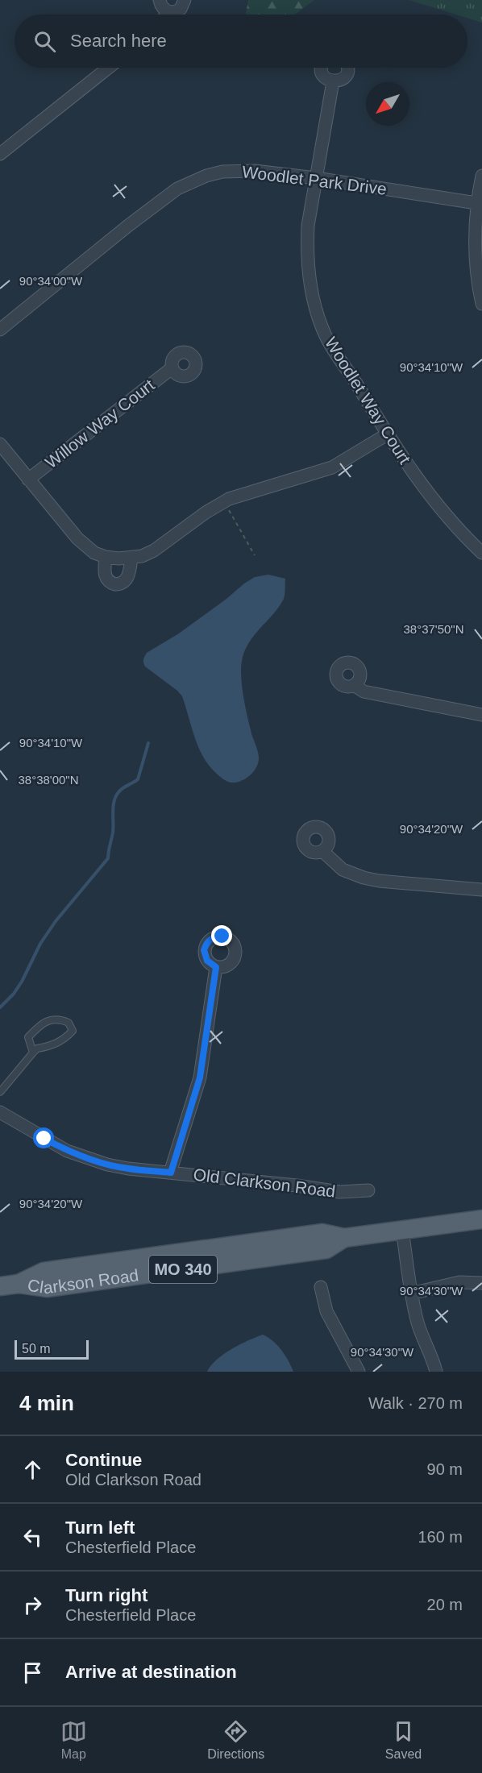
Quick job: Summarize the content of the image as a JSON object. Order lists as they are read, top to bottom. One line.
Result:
{"streets":{"main road":["MO 340","Clarkson Road"],"street":["Woodlet Park Drive","Woodlet Way Court","Willow Way Court","Old Clarkson Road"]},"crossings":[["Woodlet Park Drive","Woodlet Way Court"]],"scale_bar":"50 m","north":"bottom left","page":{"search":"Search here","scale":"50 m","heading":["4 min","Walk · 270 m"],"list":[["Continue","Old Clarkson Road","90 m"],["Turn left","Chesterfield Place","160 m"],["Turn right","Chesterfield Place","20 m"],"Arrive at destination"],"nav":["Map","Directions","Saved"]},"coordinates":["90°34'00\"W","90°34'10\"W","38°37'50\"N","38°38'00\"N","90°34'20\"W","90°34'30\"W"]}
